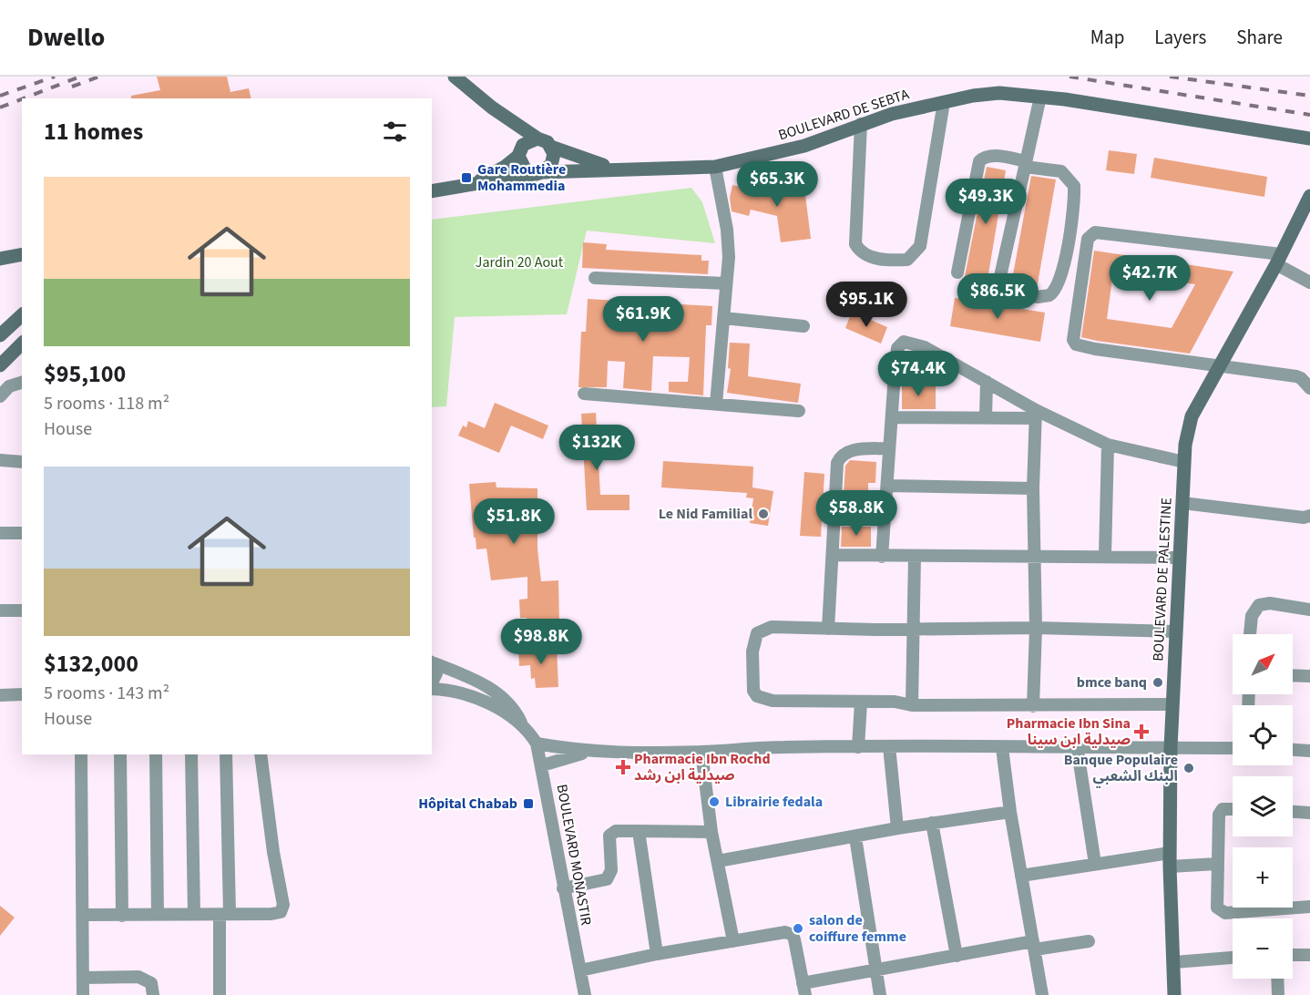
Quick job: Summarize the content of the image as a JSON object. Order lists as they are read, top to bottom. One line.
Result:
{"streets":{"street":["BOULEVARD DE SEBTA","BOULEVARD DE PALESTINE","BOULEVARD MONASTIR"]},"parks":["Jardin 20 Aout"],"places":{"transit":["Gare Routière Mohammedia","Hôpital Chabab"],"other":["Le Nid Familial","bmce banq","Banque Populaire البنك الشعبي","Librairie fedala","salon de coiffure femme"],"health":["Pharmacie Ibn Sina صيدلية ابن سينا","Pharmacie Ibn Rochd صيدلية ابن رشد"]},"north":"top right","page":{"header":"Dwello","nav":["Map","Layers","Share"],"heading":"11 homes","price":["$65.3K","$49.3K","$42.7K","$86.5K","$95.1K","$61.9K","$74.4K","$132K","$58.8K","$51.8K","$98.8K"],"list":[{"name":"$95,100","note":"5 rooms · 118 m² · House"},{"name":"$132,000","note":"5 rooms · 143 m² · House"}],"map_buttons":["+","−"]}}
